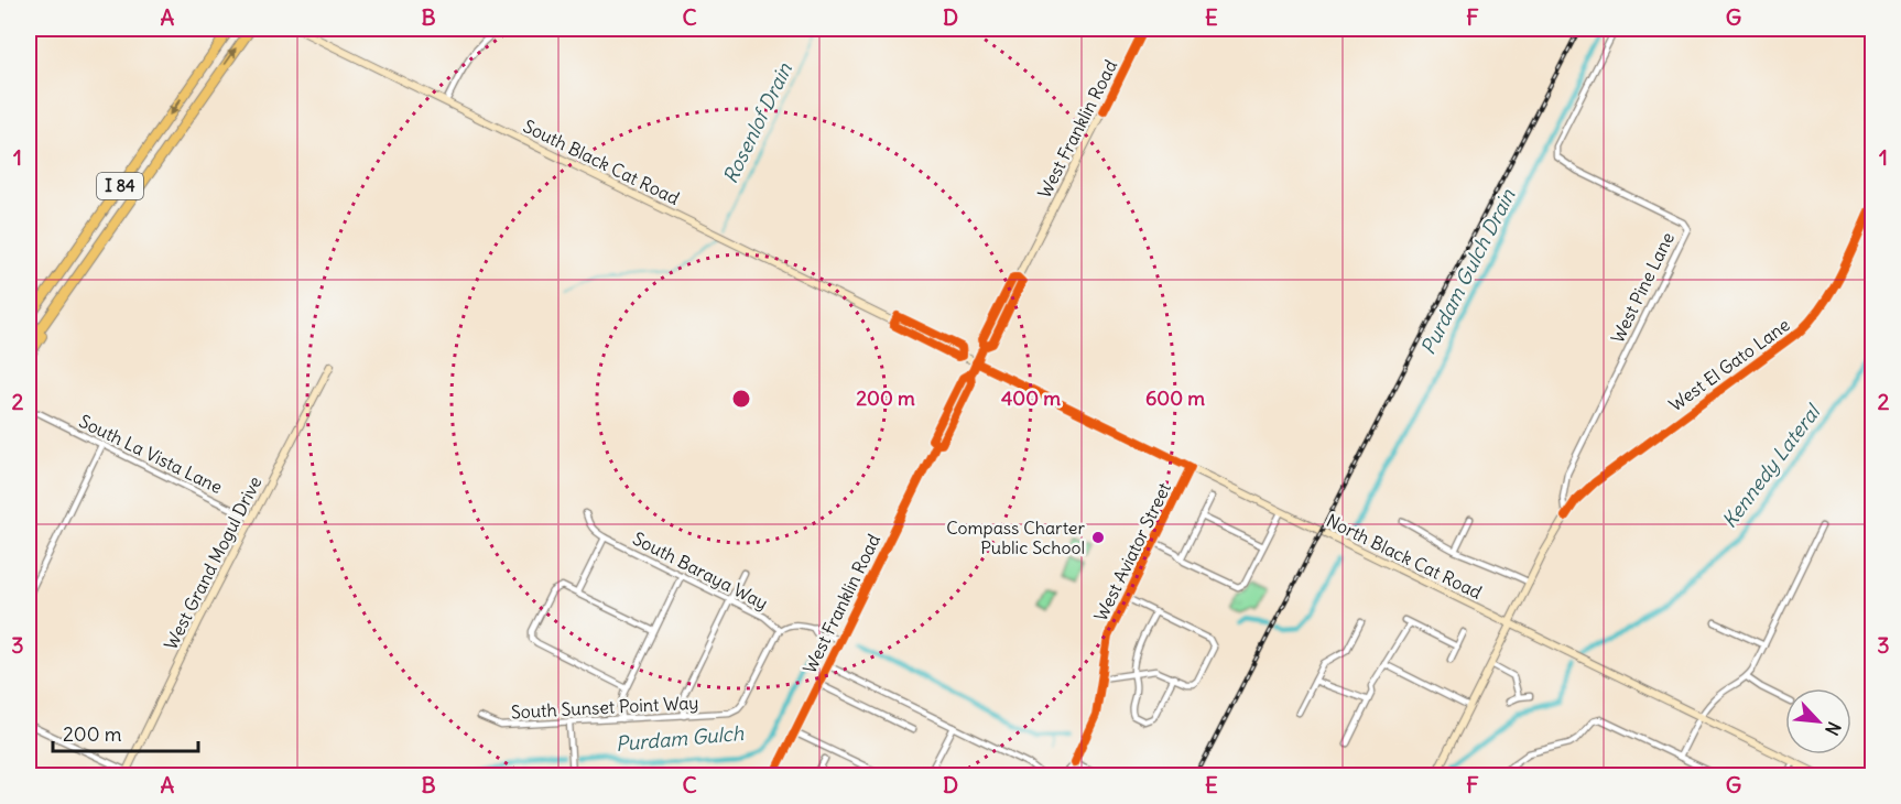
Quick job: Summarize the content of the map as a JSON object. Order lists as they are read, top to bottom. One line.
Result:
{"streets":{"highway":["I 84"],"street":["West Franklin Road","South Black Cat Road","West Pine Lane","West El Gato Lane","South La Vista Lane","West Aviator Street","North Black Cat Road","West Grand Mogul Drive","South Baraya Way","South Sunset Point Way"]},"crossings":[["West Franklin Road","South Black Cat Road"],["West Franklin Road","North Black Cat Road"],["West Franklin Road","South Baraya Way"],["South Black Cat Road","North Black Cat Road"],["West Pine Lane","West El Gato Lane"],["West Pine Lane","North Black Cat Road"],["South La Vista Lane","West Grand Mogul Drive"],["West Aviator Street","North Black Cat Road"],["South Baraya Way","South Sunset Point Way"]],"water":["Rosenlof Drain","Purdam Gulch Drain","Kennedy Lateral","Purdam Gulch"],"places":["Compass Charter Public School"],"scale_bar":"200 m","north":"bottom right","grid":{"columns":["A","B","C","D","E","F","G"],"rows":["1","2","3"]},"rings":["200 m","400 m","600 m"]}
